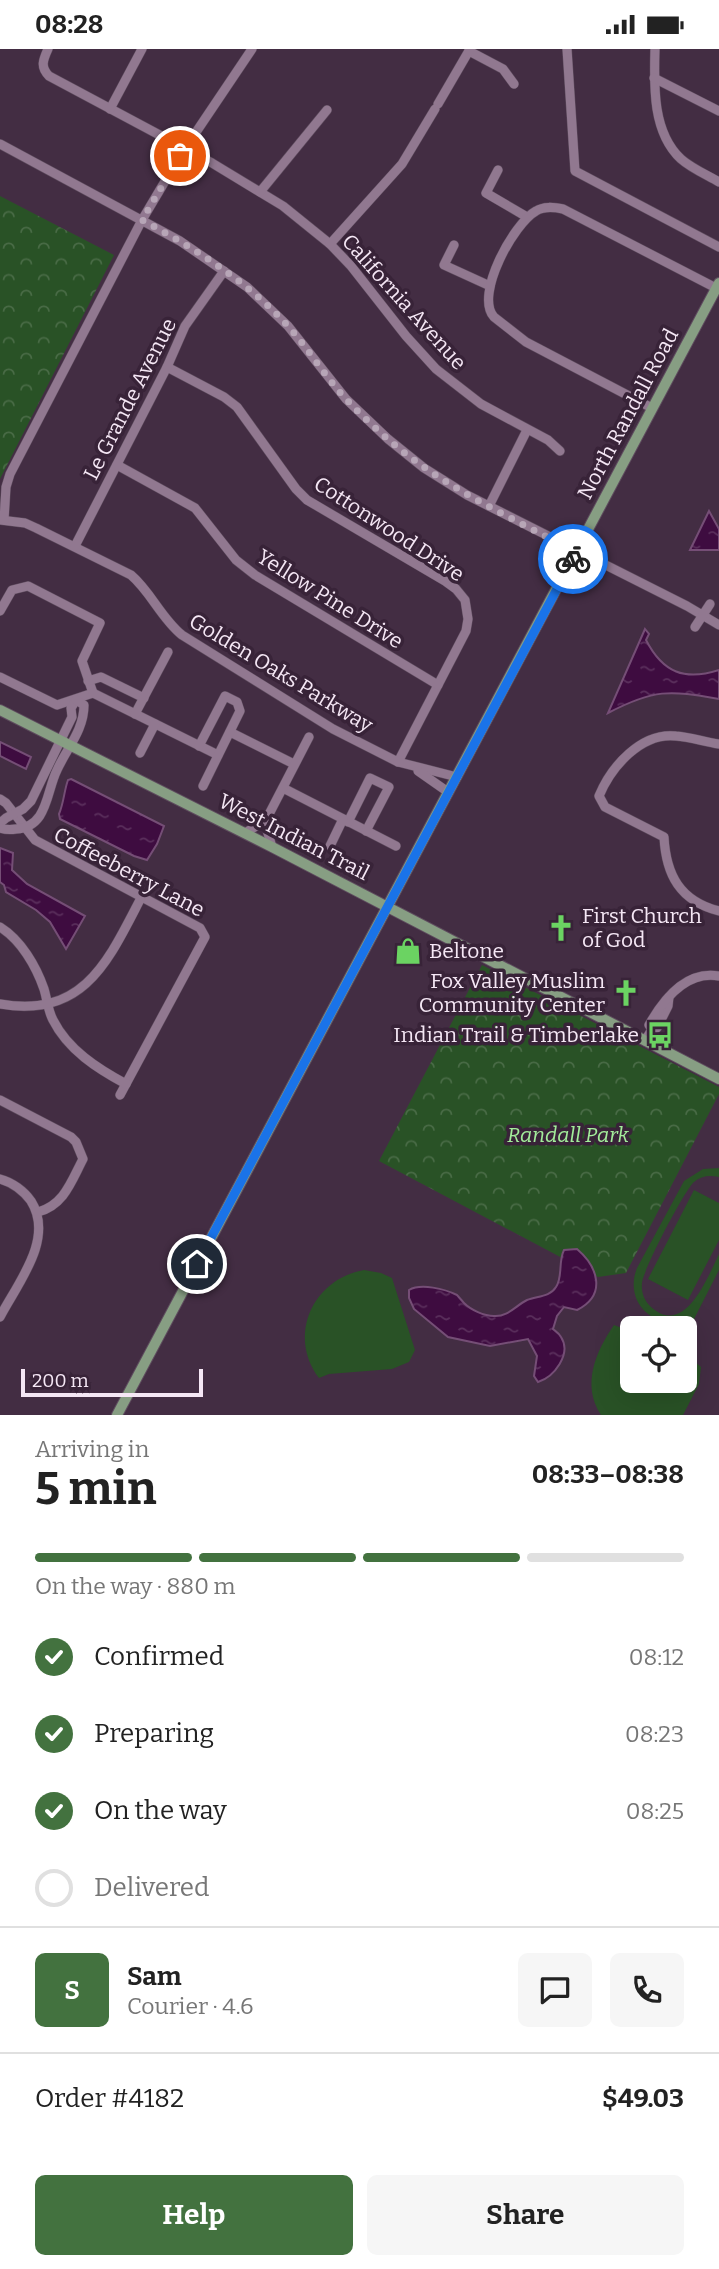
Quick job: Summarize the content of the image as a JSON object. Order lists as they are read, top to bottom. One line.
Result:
{"streets":{"main road":["North Randall Road","West Indian Trail"],"street":["California Avenue","Le Grande Avenue","Cottonwood Drive","Yellow Pine Drive","Golden Oaks Parkway","Coffeeberry Lane"]},"crossings":[["Le Grande Avenue","Cottonwood Drive"],["Le Grande Avenue","Yellow Pine Drive"],["Le Grande Avenue","Golden Oaks Parkway"],["North Randall Road","Golden Oaks Parkway"],["North Randall Road","West Indian Trail"],["Cottonwood Drive","Yellow Pine Drive"],["Cottonwood Drive","Golden Oaks Parkway"]],"parks":["Randall Park"],"places":{"church":["First Church of God","Fox Valley Muslim Community Center"],"shop":["Beltone"],"bus stop":["Indian Trail & Timberlake"]},"scale_bar":"200 m","page":{"status":"08:28","scale":"200 m","heading":["5 min","Arriving in","08:33–08:38"],"panel":["Sam","Courier · 4.6","Order #4182","$49.03"],"bar":"On the way · 880 m","list":[["Confirmed","08:12"],["Preparing","08:23"],["On the way","08:25"],"Delivered"],"round":"S","buttons":["Help","Share"]}}
